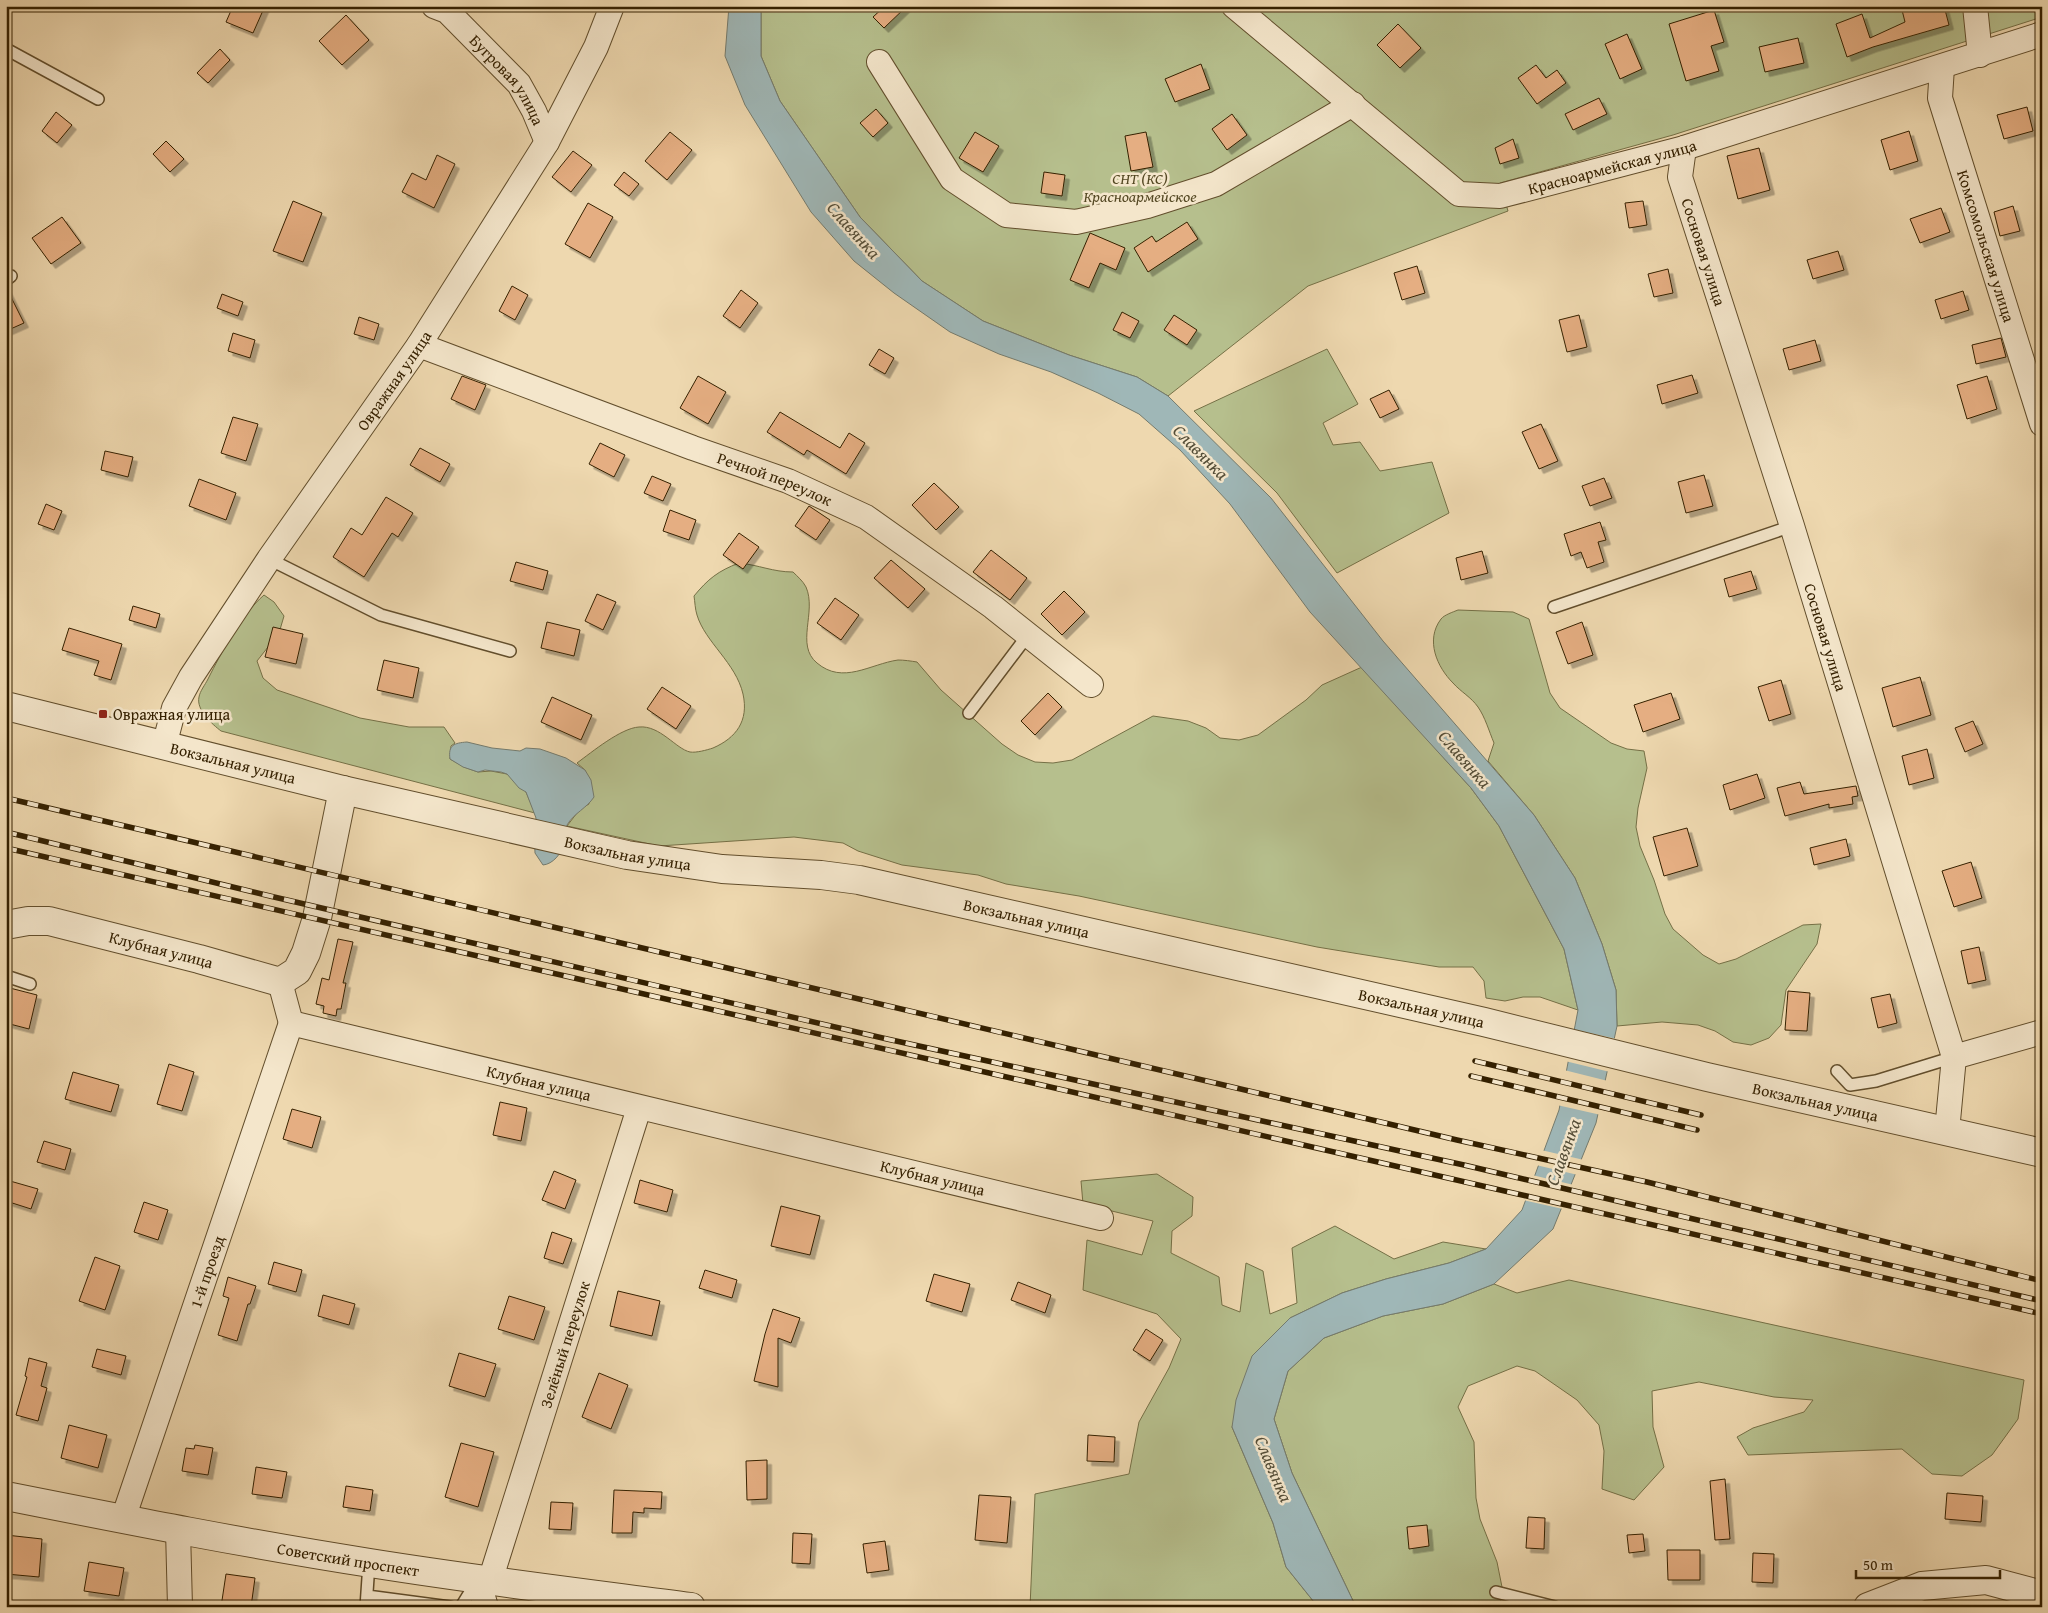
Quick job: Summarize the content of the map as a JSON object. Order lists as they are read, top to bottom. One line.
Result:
{"streets":{"street":["Бугровая улица","Красноармейская улица","Комсомольская улица","Сосновая улица","Овражная улица","Речной переулок","Вокзальная улица","Клубная улица","1-й проезд","Зелёный переулок","Советский проспект"]},"crossings":[["Бугровая улица","Овражная улица"],["Красноармейская улица","Комсомольская улица"],["Красноармейская улица","Сосновая улица"],["Сосновая улица","Вокзальная улица"],["Овражная улица","Речной переулок"],["Овражная улица","Вокзальная улица"],["Клубная улица","1-й проезд"],["Клубная улица","Зелёный переулок"],["1-й проезд","Советский проспект"],["Зелёный переулок","Советский проспект"]],"water":["Славянка"],"parks":["СНТ (КС) Красноармейское"],"places":{"transit":["Овражная улица"]},"scale_bar":"50 m"}
